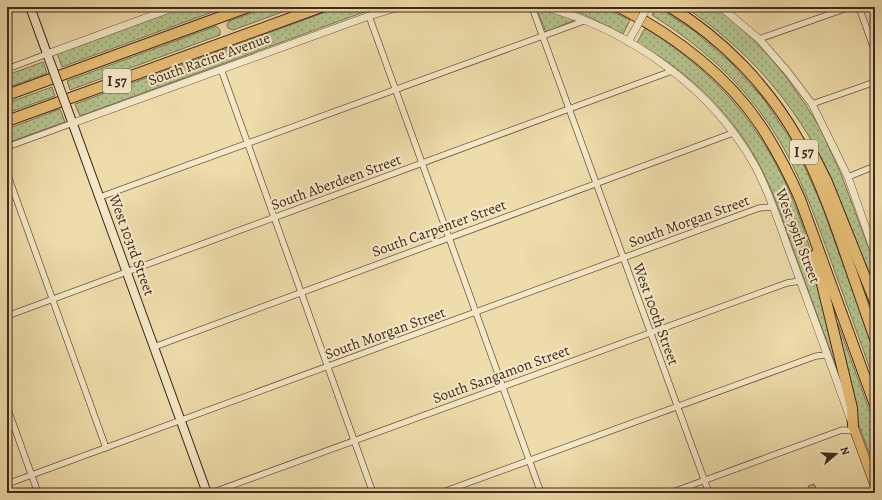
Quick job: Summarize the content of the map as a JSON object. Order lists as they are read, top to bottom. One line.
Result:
{"streets":{"highway":["I 57"],"main road":["West 99th Street","West 103rd Street"],"street":["South Racine Avenue","South Aberdeen Street","South Morgan Street","South Carpenter Street","West 100th Street","South Sangamon Street"]},"crossings":[["South Racine Avenue","West 103rd Street"],["South Aberdeen Street","West 99th Street"],["South Aberdeen Street","West 103rd Street"],["South Aberdeen Street","West 100th Street"],["South Morgan Street","West 99th Street"],["South Morgan Street","West 103rd Street"],["South Morgan Street","West 100th Street"],["South Carpenter Street","West 99th Street"],["South Carpenter Street","West 103rd Street"],["South Carpenter Street","West 100th Street"],["West 99th Street","South Sangamon Street"],["West 100th Street","South Sangamon Street"]],"north":"right"}
